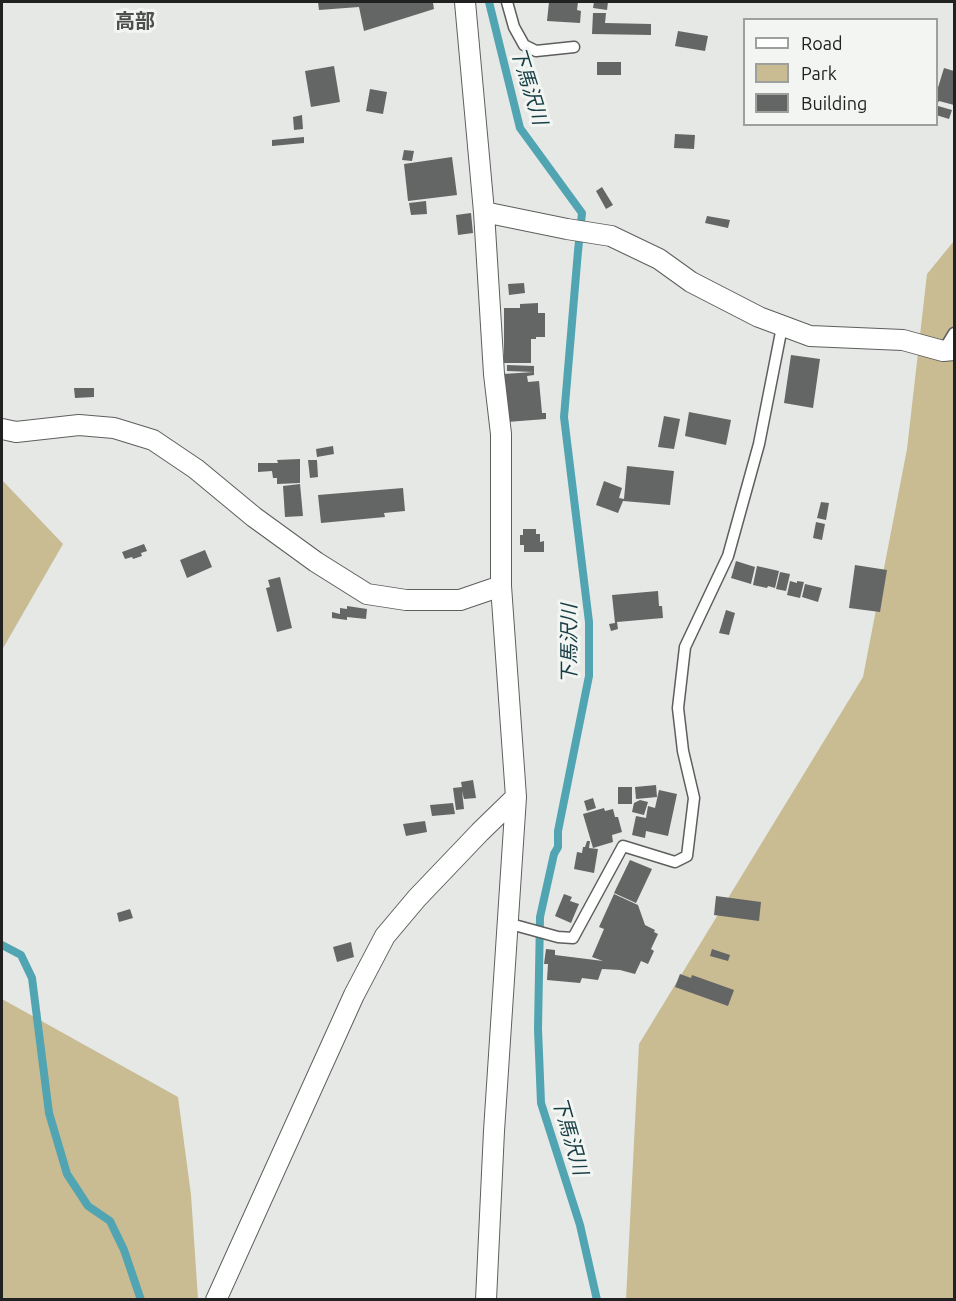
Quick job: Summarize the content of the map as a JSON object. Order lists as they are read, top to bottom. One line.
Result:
{"districts":["高部"],"water":["下馬沢川"],"legend":["Road","Park","Building"]}
